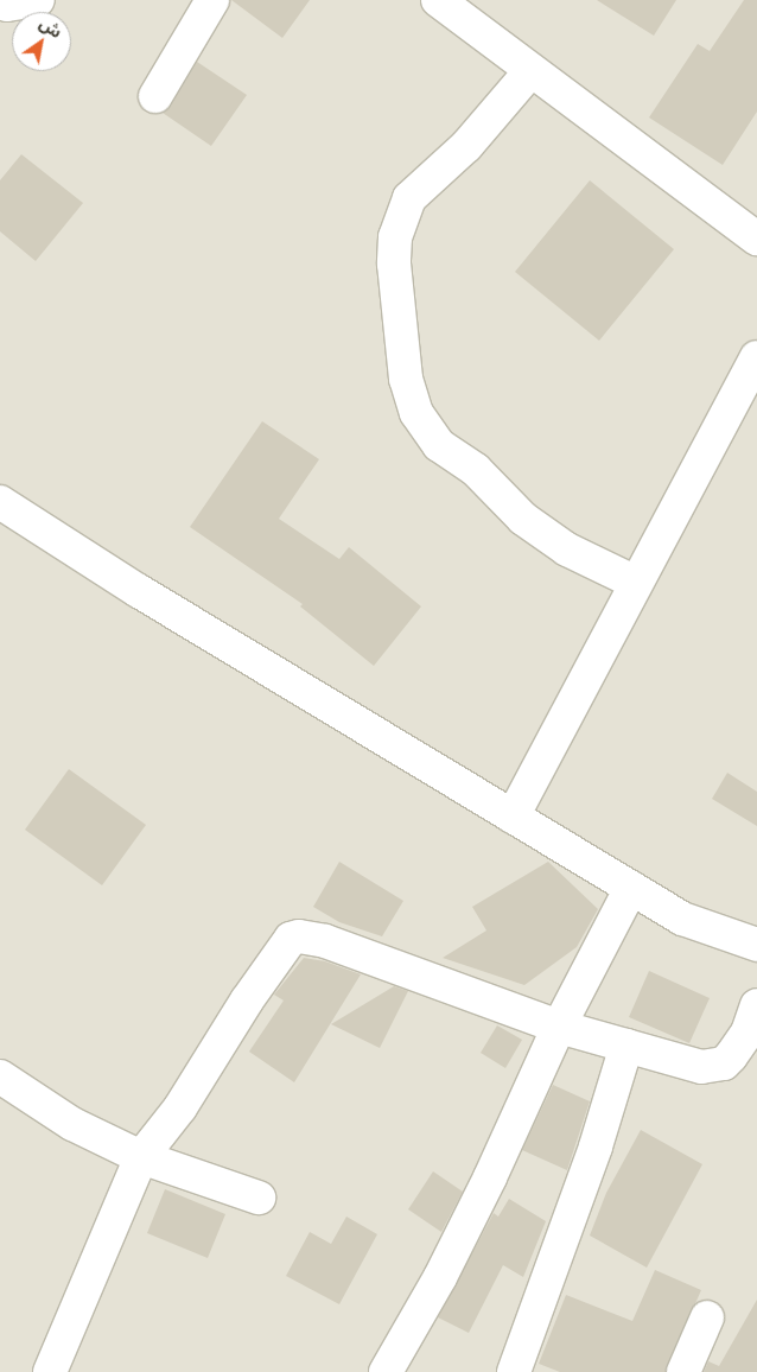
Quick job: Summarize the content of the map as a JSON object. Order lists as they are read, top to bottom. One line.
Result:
{"north":"top right"}
